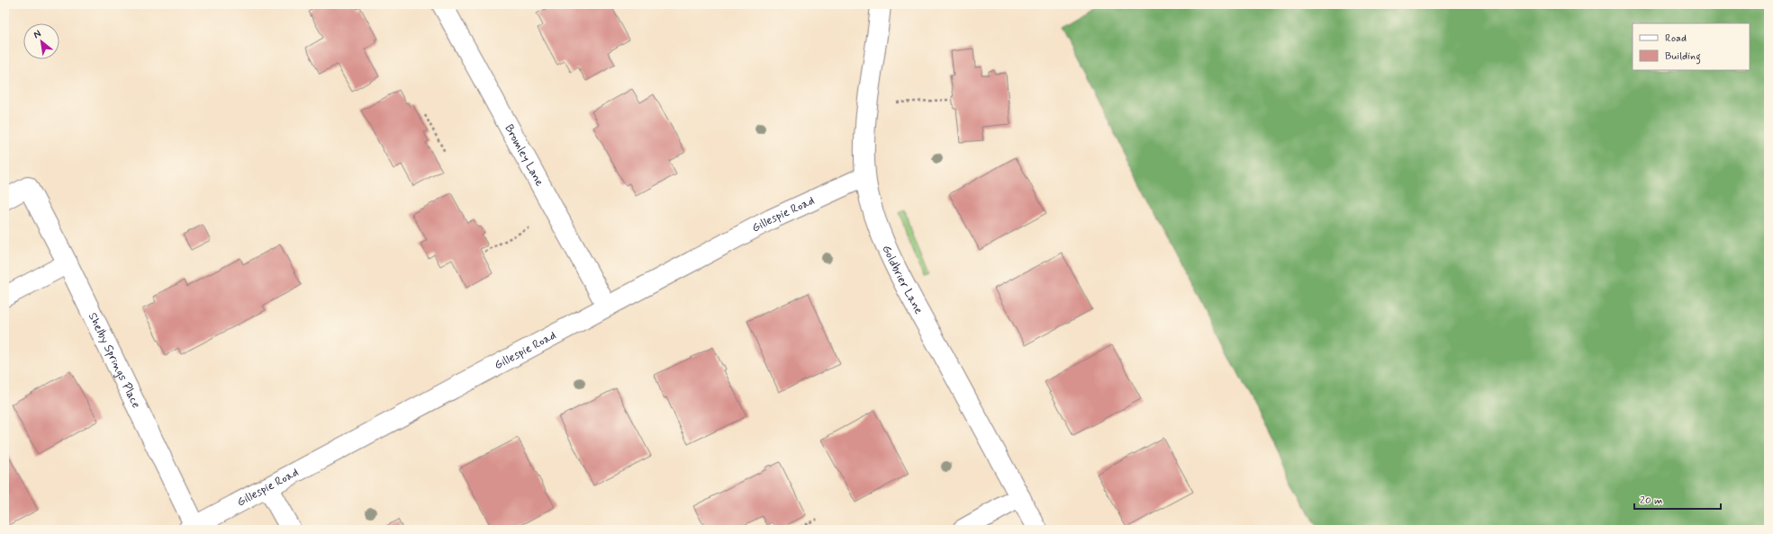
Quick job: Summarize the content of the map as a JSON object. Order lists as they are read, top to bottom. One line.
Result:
{"streets":{"street":["Bromley Lane","Gillespie Road","Goldbrier Lane","Shelby Springs Place"]},"crossings":[["Bromley Lane","Gillespie Road"],["Gillespie Road","Goldbrier Lane"],["Gillespie Road","Shelby Springs Place"]],"legend":["Road","Building"],"scale_bar":"20 m","north":"top left"}
